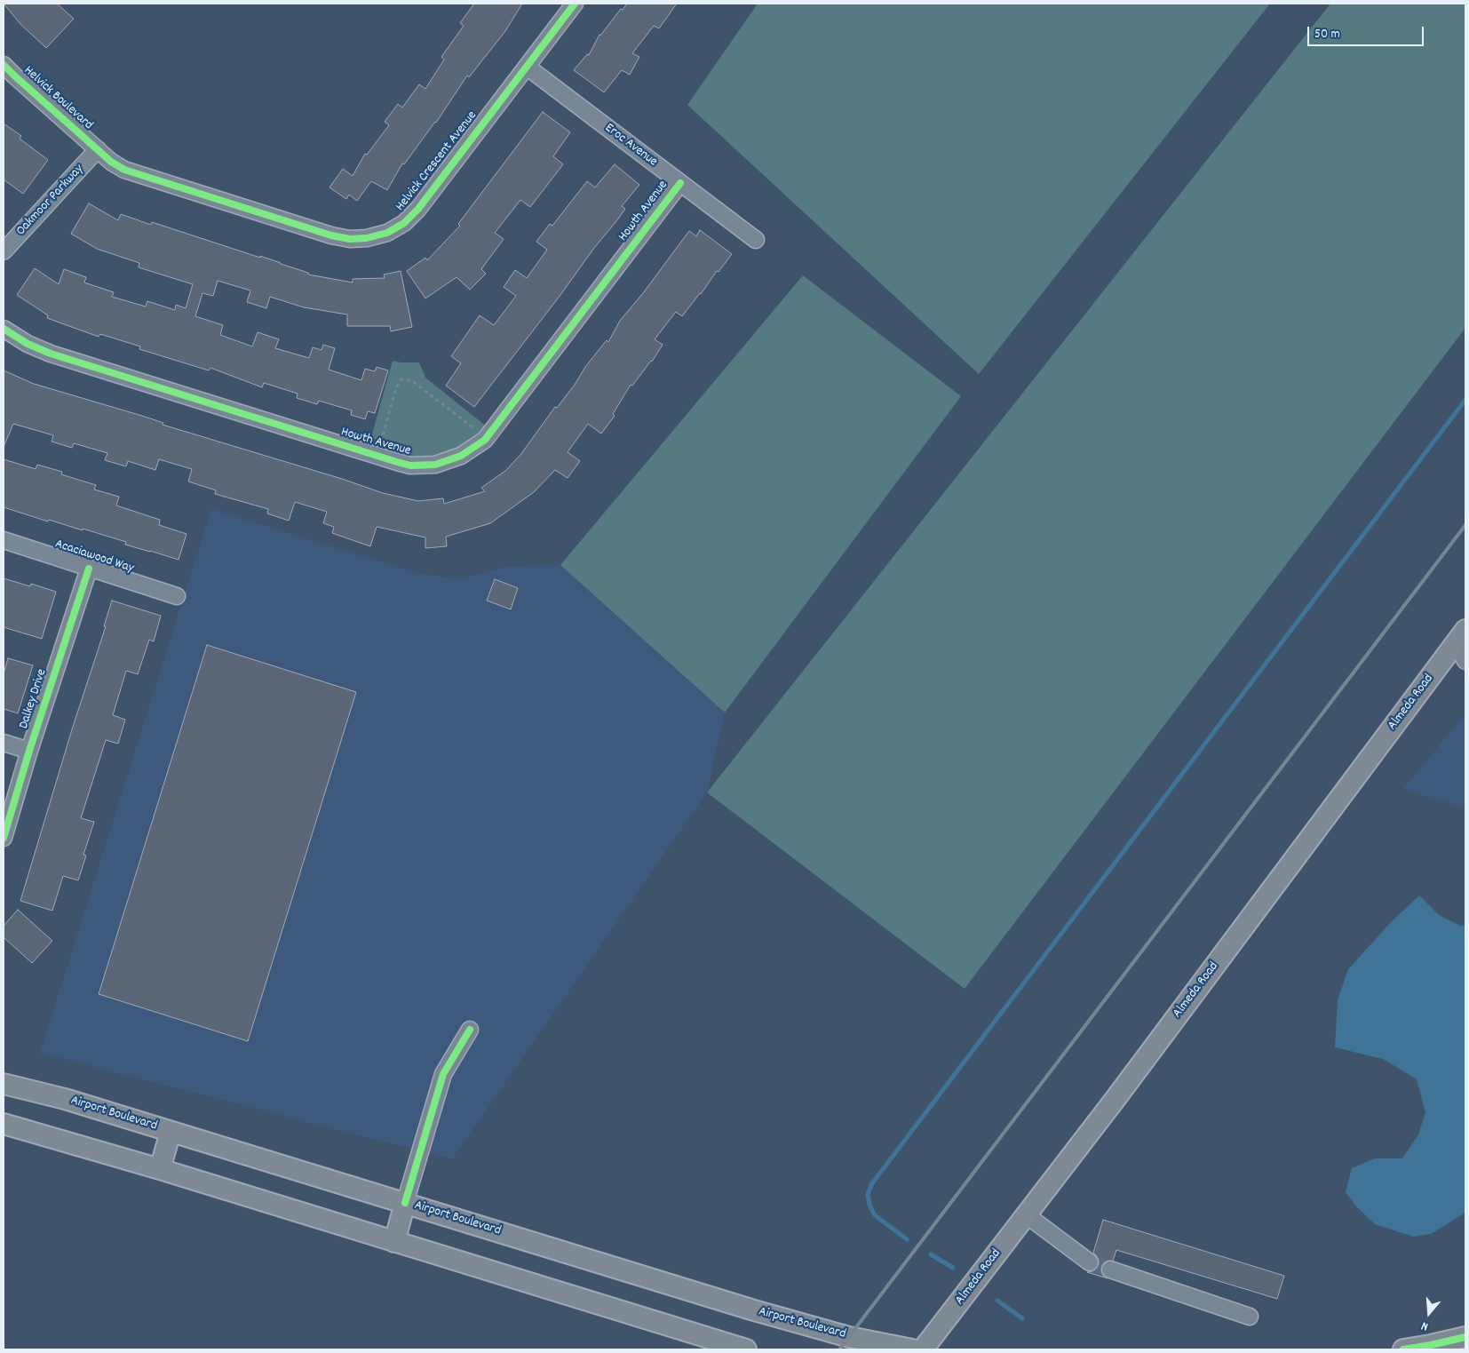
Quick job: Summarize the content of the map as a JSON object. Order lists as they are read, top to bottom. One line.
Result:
{"streets":{"main road":["Almeda Road","Airport Boulevard"],"street":["Helvick Boulevard","Eroc Avenue","Helvick Crescent Avenue","Oakmoor Parkway","Howth Avenue","Acaciawood Way","Dalkey Drive"]},"crossings":[["Helvick Boulevard","Helvick Crescent Avenue"],["Helvick Boulevard","Oakmoor Parkway"],["Eroc Avenue","Helvick Crescent Avenue"],["Eroc Avenue","Howth Avenue"],["Helvick Crescent Avenue","Oakmoor Parkway"],["Acaciawood Way","Dalkey Drive"]],"scale_bar":"50 m","north":"bottom"}
